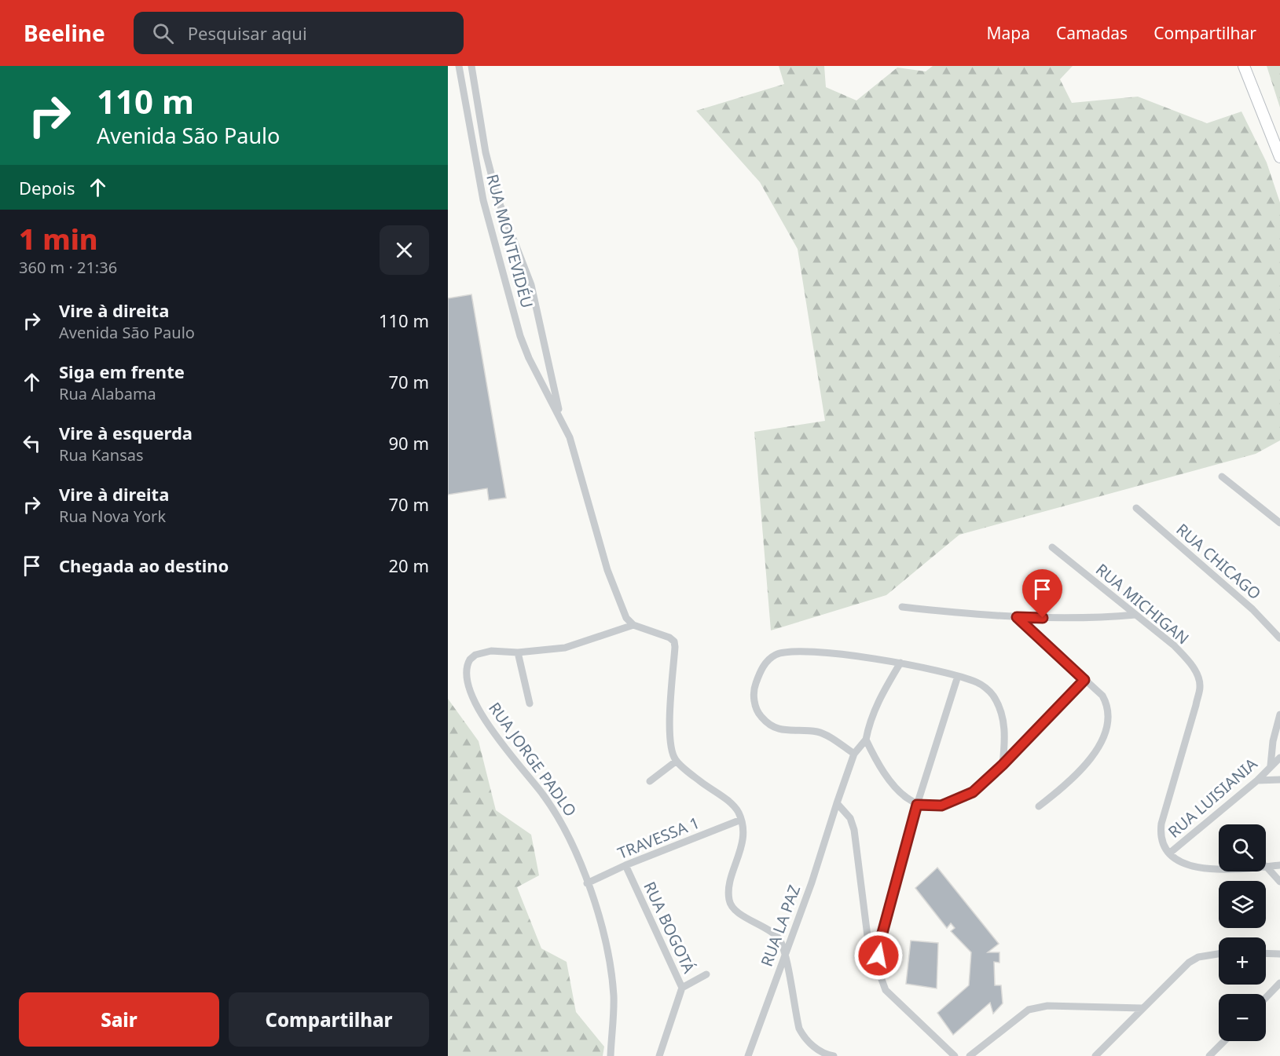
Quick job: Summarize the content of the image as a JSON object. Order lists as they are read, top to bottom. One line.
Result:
{"streets":{"street":["RUA MONTEVIDÉU","RUA CHICAGO","RUA MICHIGAN","RUA JORGE PADLO","RUA LUISIANIA","TRAVESSA 1","RUA LA PAZ","RUA BOGOTÁ"]},"crossings":[["RUA MICHIGAN","RUA LUISIANIA"],["RUA JORGE PADLO","TRAVESSA 1"],["TRAVESSA 1","RUA BOGOTÁ"]],"page":{"header":"Beeline","search":"Pesquisar aqui","nav":["Mapa","Camadas","Compartilhar"],"turn":["110 m","Avenida São Paulo"],"then":"Depois","heading":["1 min","360 m · 21:36"],"list":[{"name":"Vire à direita","note":"Avenida São Paulo","value":"110 m"},{"name":"Siga em frente","note":"Rua Alabama","value":"70 m"},{"name":"Vire à esquerda","note":"Rua Kansas","value":"90 m"},{"name":"Vire à direita","note":"Rua Nova York","value":"70 m"},{"name":"Chegada ao destino","value":"20 m"}],"map_buttons":["+","−"],"buttons":["Sair","Compartilhar"]}}
